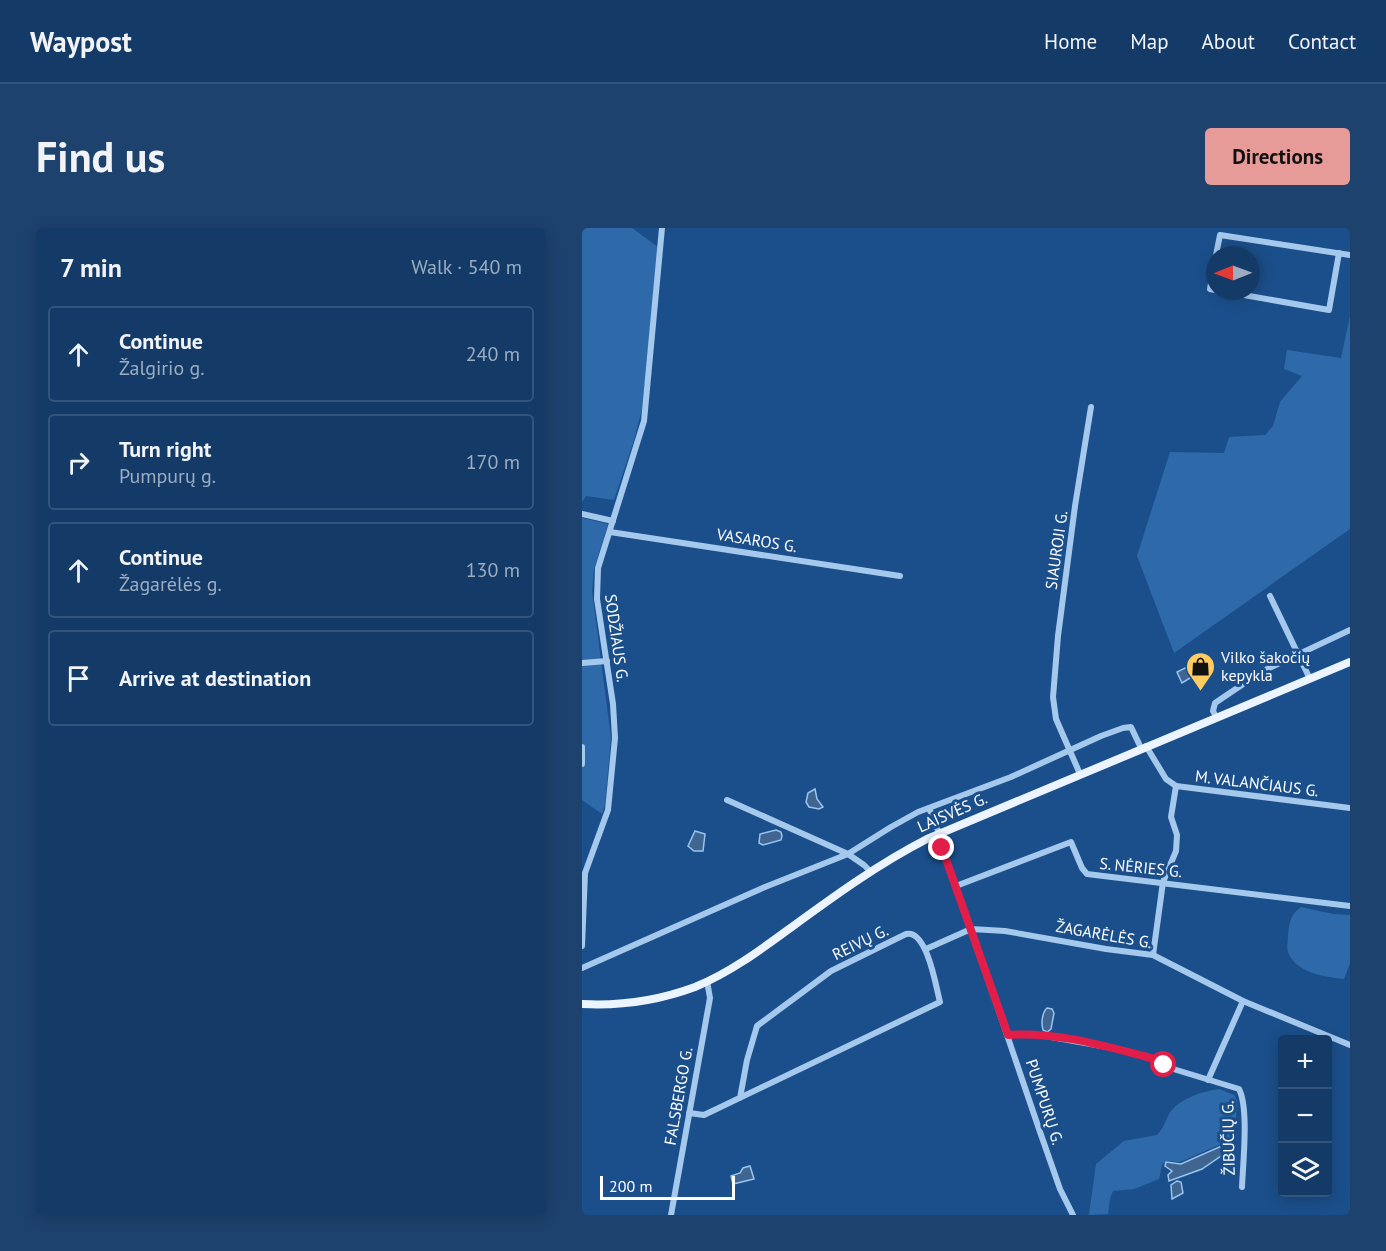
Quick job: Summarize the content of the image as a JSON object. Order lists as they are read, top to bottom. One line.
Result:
{"streets":{"main road":["LAISVĖS G."],"street":["VASAROS G.","SIAUROJI G.","SODŽIAUS G.","M. VALANČIAUS G.","S. NĖRIES G.","ŽAGARĖLĖS G.","REIVŲ G.","FALSBERGO G.","PUMPURŲ G.","ŽIBUČIŲ G."]},"crossings":[["VASAROS G.","SODŽIAUS G."],["SIAUROJI G.","M. VALANČIAUS G."],["SIAUROJI G.","LAISVĖS G."],["M. VALANČIAUS G.","LAISVĖS G."],["LAISVĖS G.","FALSBERGO G."],["ŽAGARĖLĖS G.","PUMPURŲ G."]],"places":{"shop":["Vilko šakočių kepykla"]},"scale_bar":"200 m","north":"left","page":{"header":"Waypost","nav":["Home","Map","About","Contact"],"buttons":"Directions","title":"Find us","heading":["7 min","Walk · 540 m"],"list":[["Continue","Žalgirio g.","240 m"],["Turn right","Pumpurų g.","170 m"],["Continue","Žagarėlės g.","130 m"],"Arrive at destination"],"map_buttons":["+","−"],"scale":"200 m"}}
